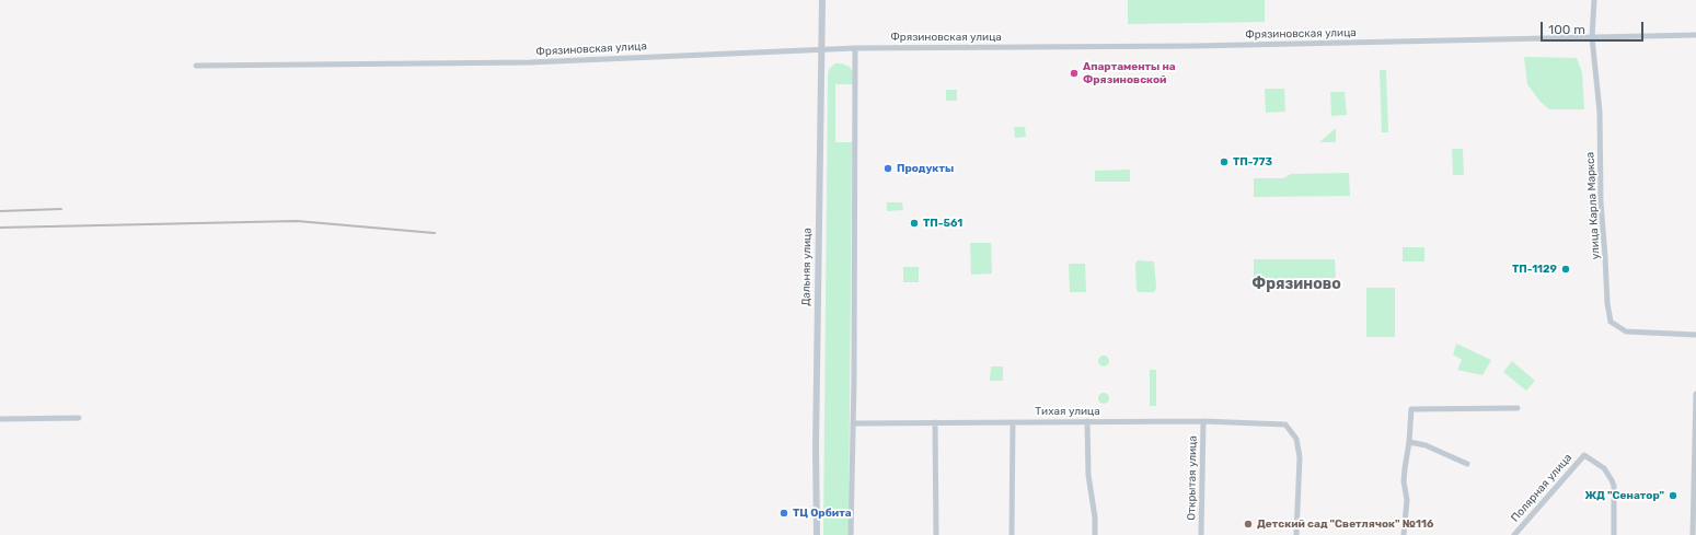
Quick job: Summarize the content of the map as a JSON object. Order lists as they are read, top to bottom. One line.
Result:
{"streets":{"street":["Фрязиновская улица","улица Карла Маркса","Дальняя улица","Тихая улица","Открытая улица","Полярная улица"]},"crossings":[["Фрязиновская улица","улица Карла Маркса"],["Фрязиновская улица","Дальняя улица"],["Тихая улица","Открытая улица"]],"districts":["Фрязиново"],"places":["Апартаменты на Фрязиновской","ТП-773","Продукты","ТП-561","ТП-1129","ЖД \"Сенатор\"","ТЦ Орбита","Детский сад \"Светлячок\" №116"],"scale_bar":"100 m"}
